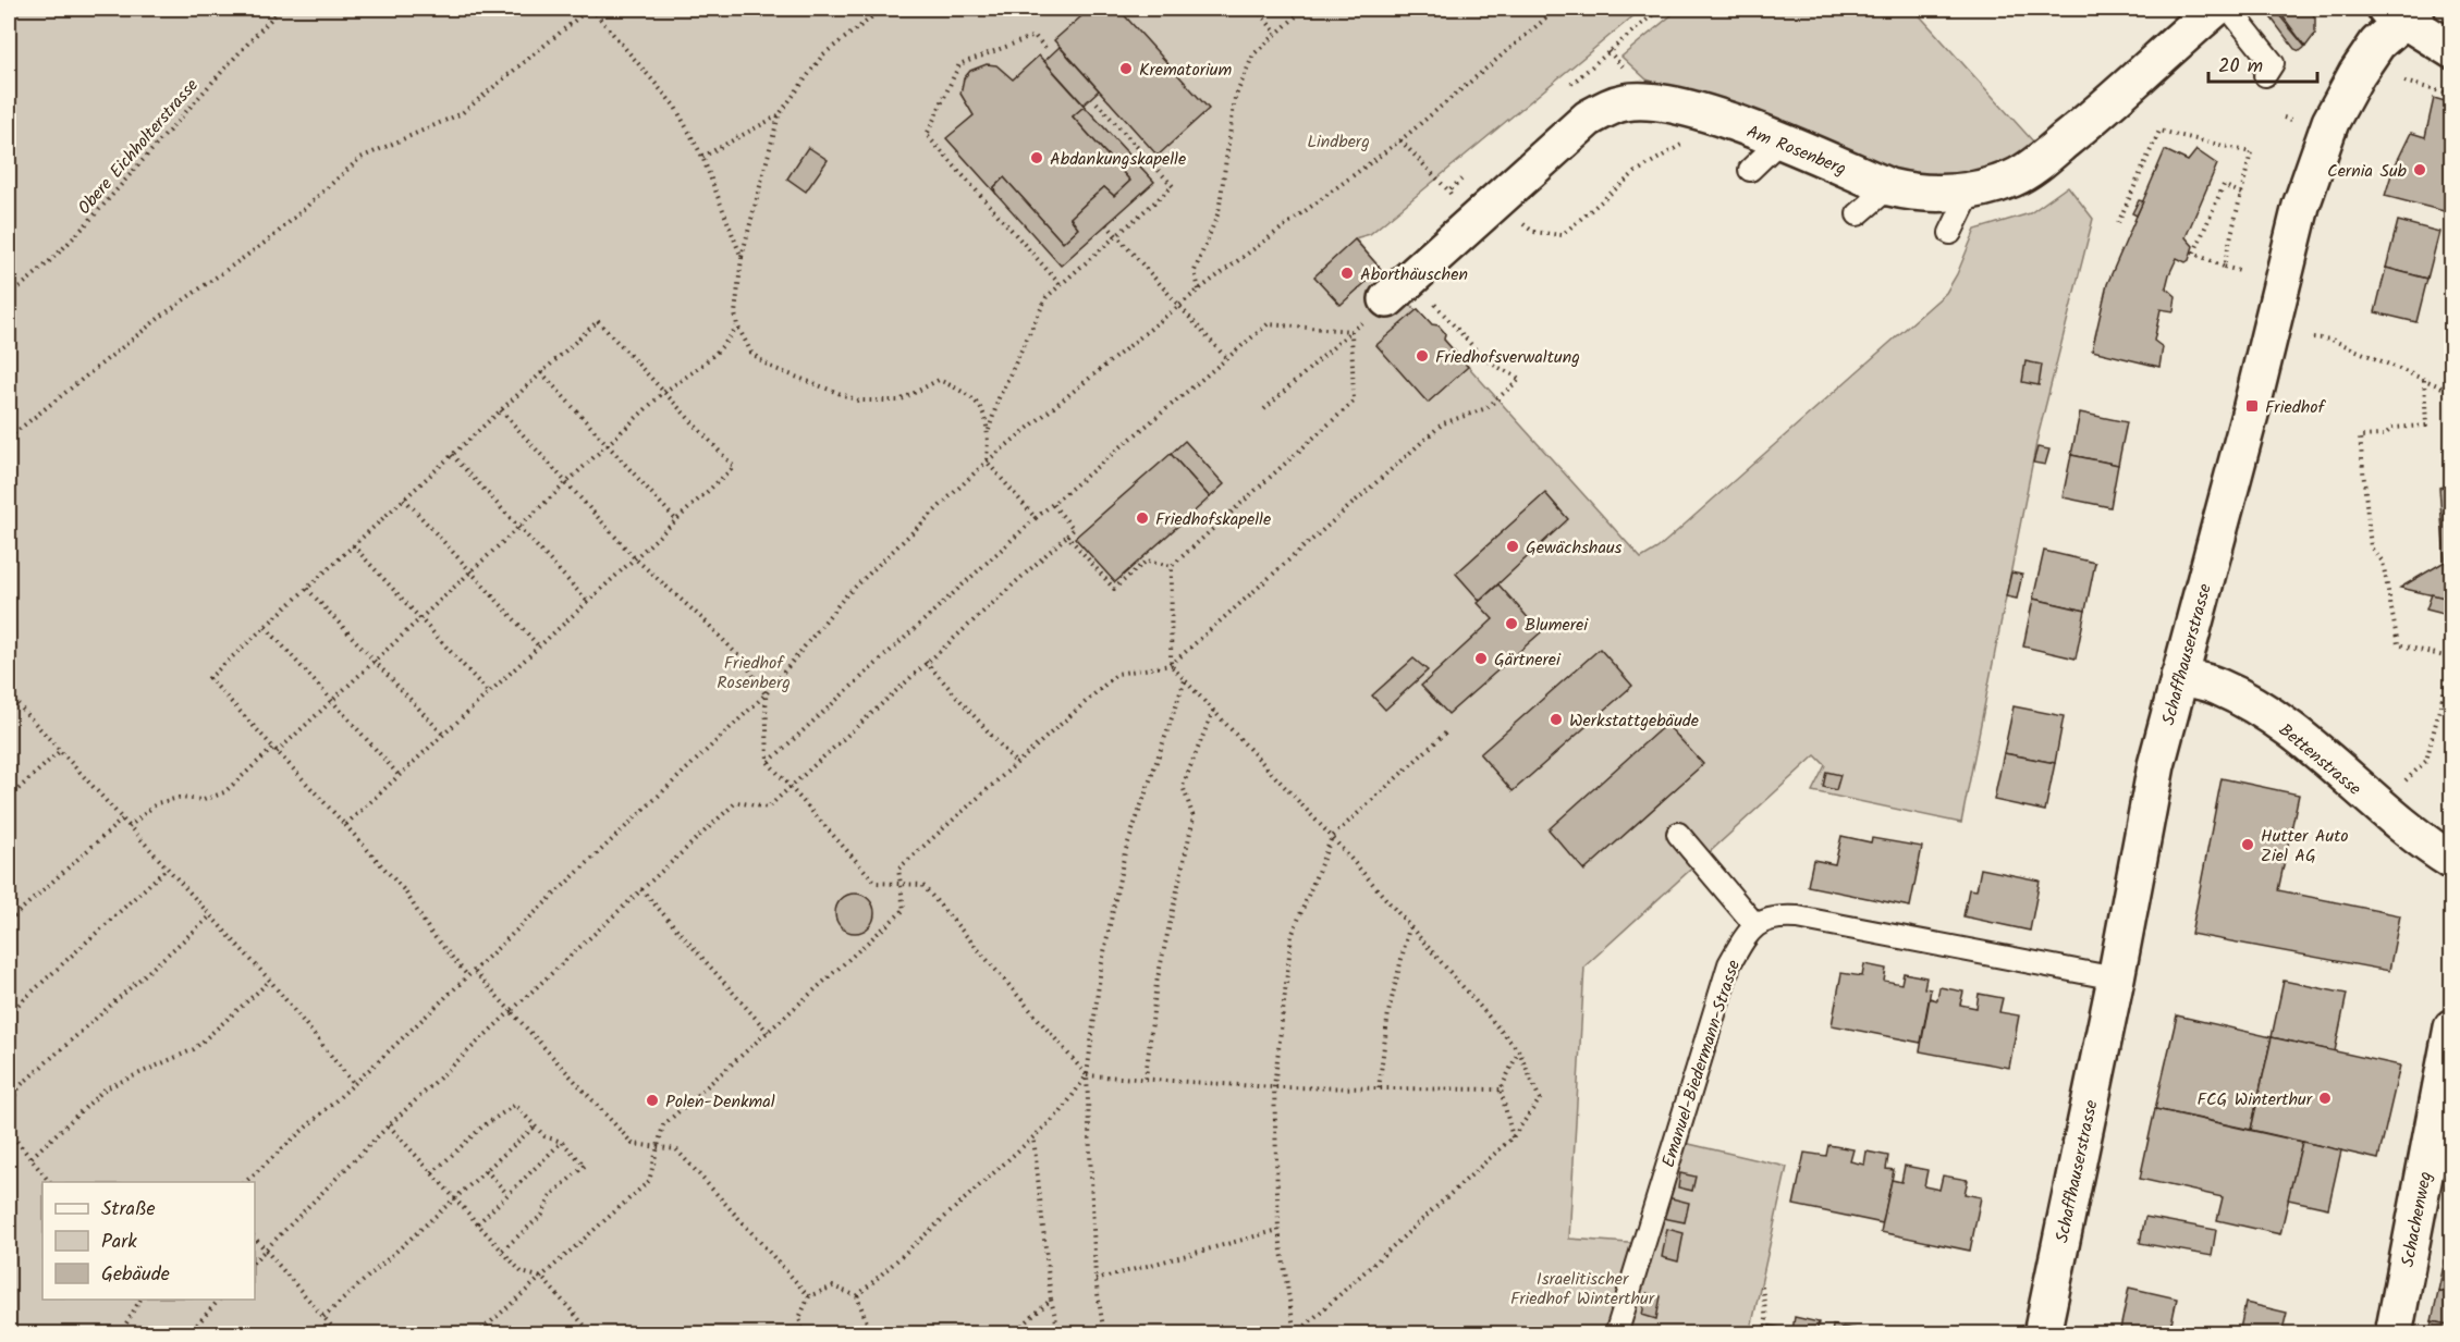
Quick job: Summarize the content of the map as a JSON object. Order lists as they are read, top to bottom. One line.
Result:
{"streets":{"street":["Am Rosenberg","Schaffhauserstrasse","Bettenstrasse","Schachenweg"],"lane":["Emanuel-Biedermann-Strasse"],"path":["Obere Eichholterstrasse"]},"crossings":[["Schaffhauserstrasse","Bettenstrasse"]],"parks":["Lindberg","Friedhof Rosenberg","Israelitischer Friedhof Winterthur"],"places":{"other":["Krematorium","Abdankungskapelle","Cernia Sub","Aborthäuschen","Friedhofsverwaltung","Friedhofskapelle","Gewächshaus","Blumerei","Gärtnerei","Werkstattgebäude","Hutter Auto Ziel AG","FCG Winterthur","Polen-Denkmal"],"transit":["Friedhof"]},"legend":["Straße","Park","Gebäude"],"scale_bar":"20 m"}
